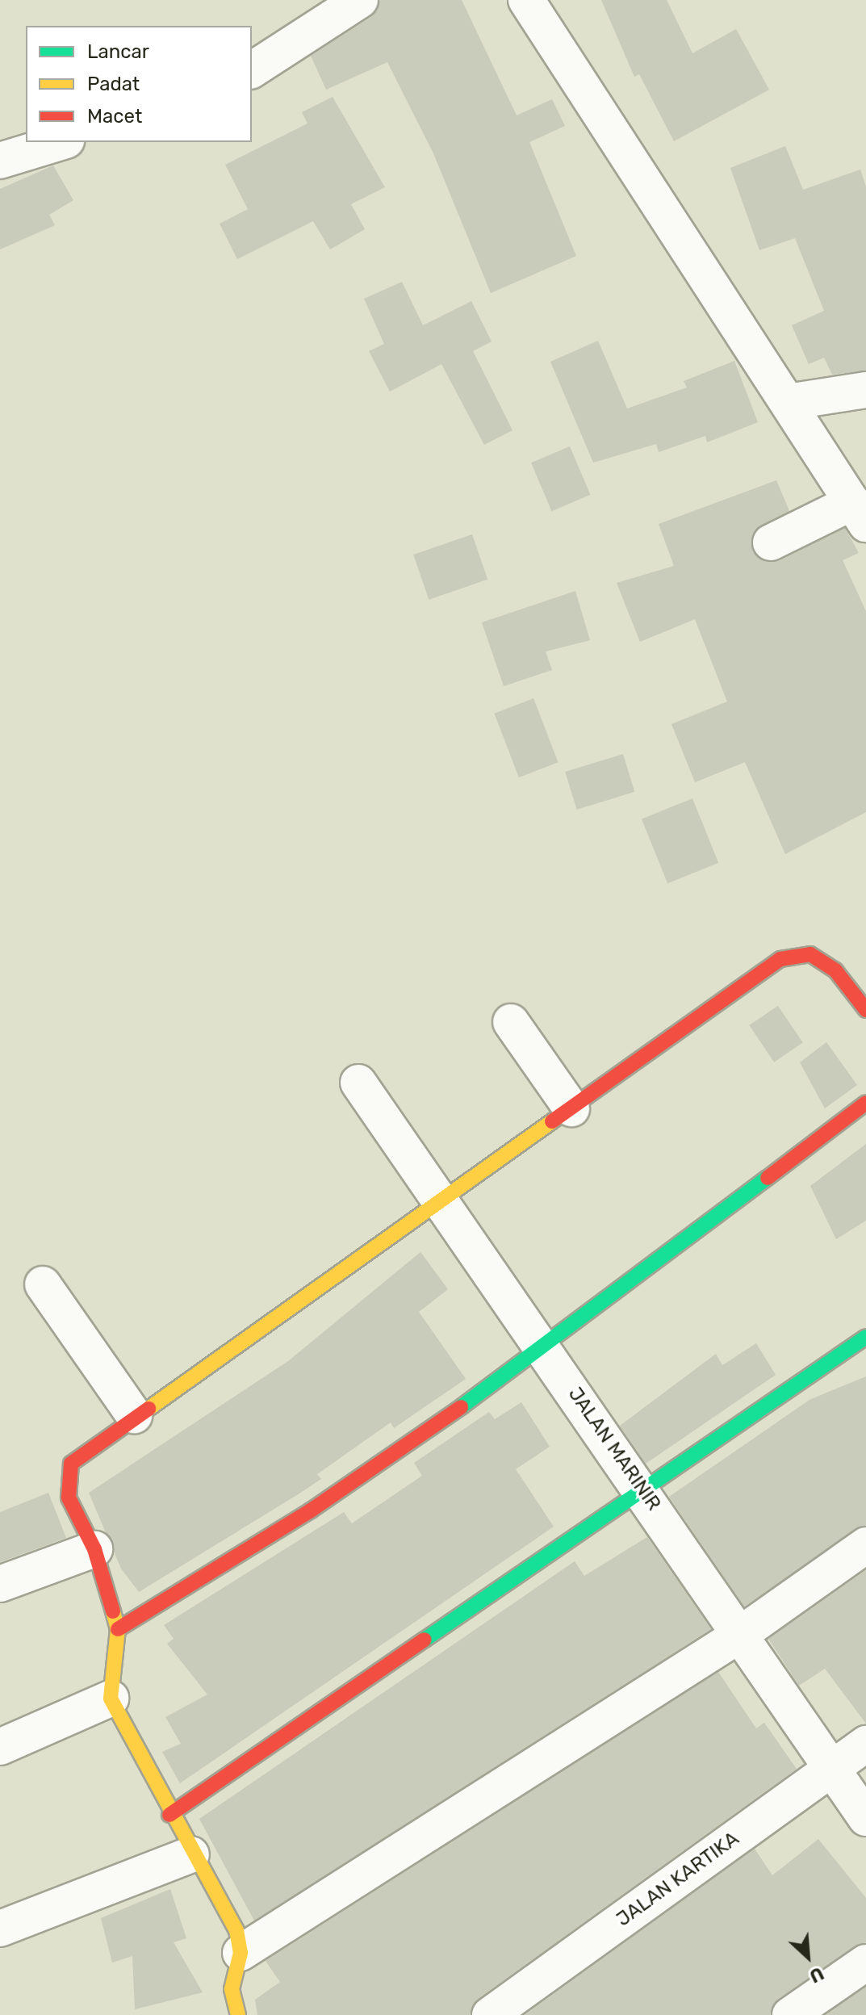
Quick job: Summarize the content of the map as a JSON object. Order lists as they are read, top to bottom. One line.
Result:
{"streets":{"street":["JALAN MARINIR","JALAN KARTIKA"]},"crossings":[["JALAN MARINIR","JALAN KARTIKA"]],"legend":["Lancar","Padat","Macet"],"north":"bottom right"}
